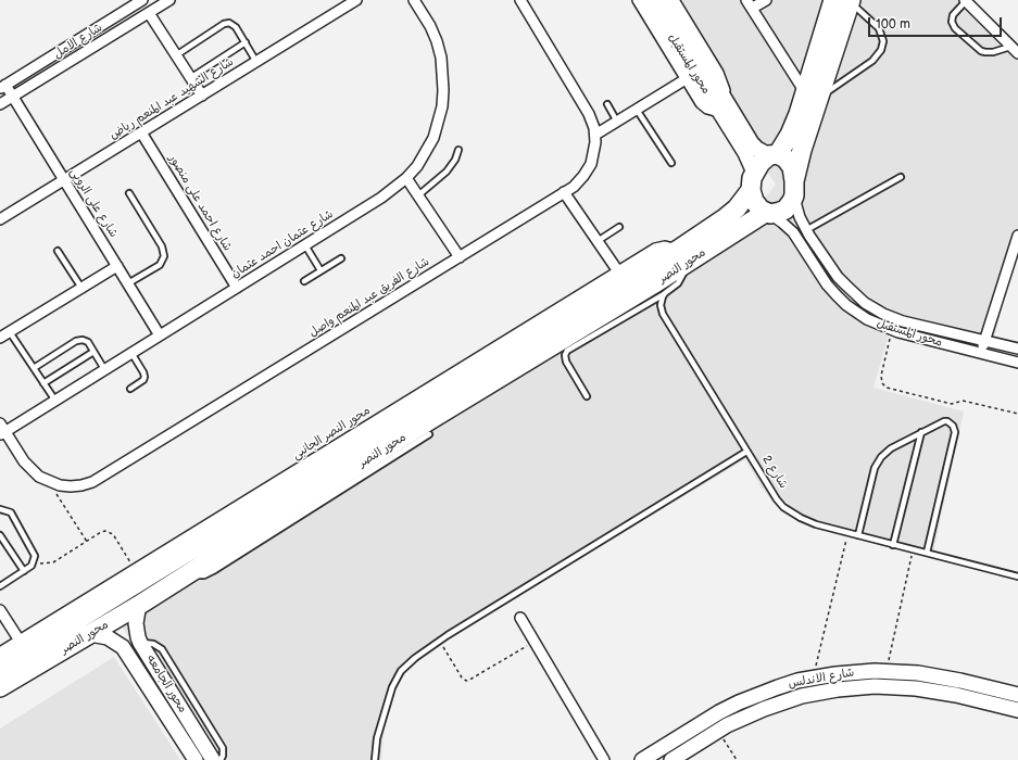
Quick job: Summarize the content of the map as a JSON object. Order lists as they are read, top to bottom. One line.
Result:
{"streets":{"highway":["محور النصر"],"street":["شارع الامل","محور المستقبل","شارع الشهيد عبد المنعم رياض","شارع على الروبى","شارع احمد على منصور","شارع عثمان احمد عثمان","شارع الفريق عبد المنعم واصل","محور النصر الجانبى","شارع الاندلس","محور الجامعه"],"lane":["شارع 2"]},"crossings":[["شارع الامل","شارع على الروبى"],["محور المستقبل","محور النصر"],["شارع الشهيد عبد المنعم رياض","شارع على الروبى"],["شارع الشهيد عبد المنعم رياض","شارع احمد على منصور"],["شارع على الروبى","شارع عثمان احمد عثمان"],["شارع احمد على منصور","شارع عثمان احمد عثمان"],["شارع عثمان احمد عثمان","شارع الفريق عبد المنعم واصل"],["محور النصر","محور النصر الجانبى"],["محور النصر","محور الجامعه"]],"scale_bar":"100 m"}
